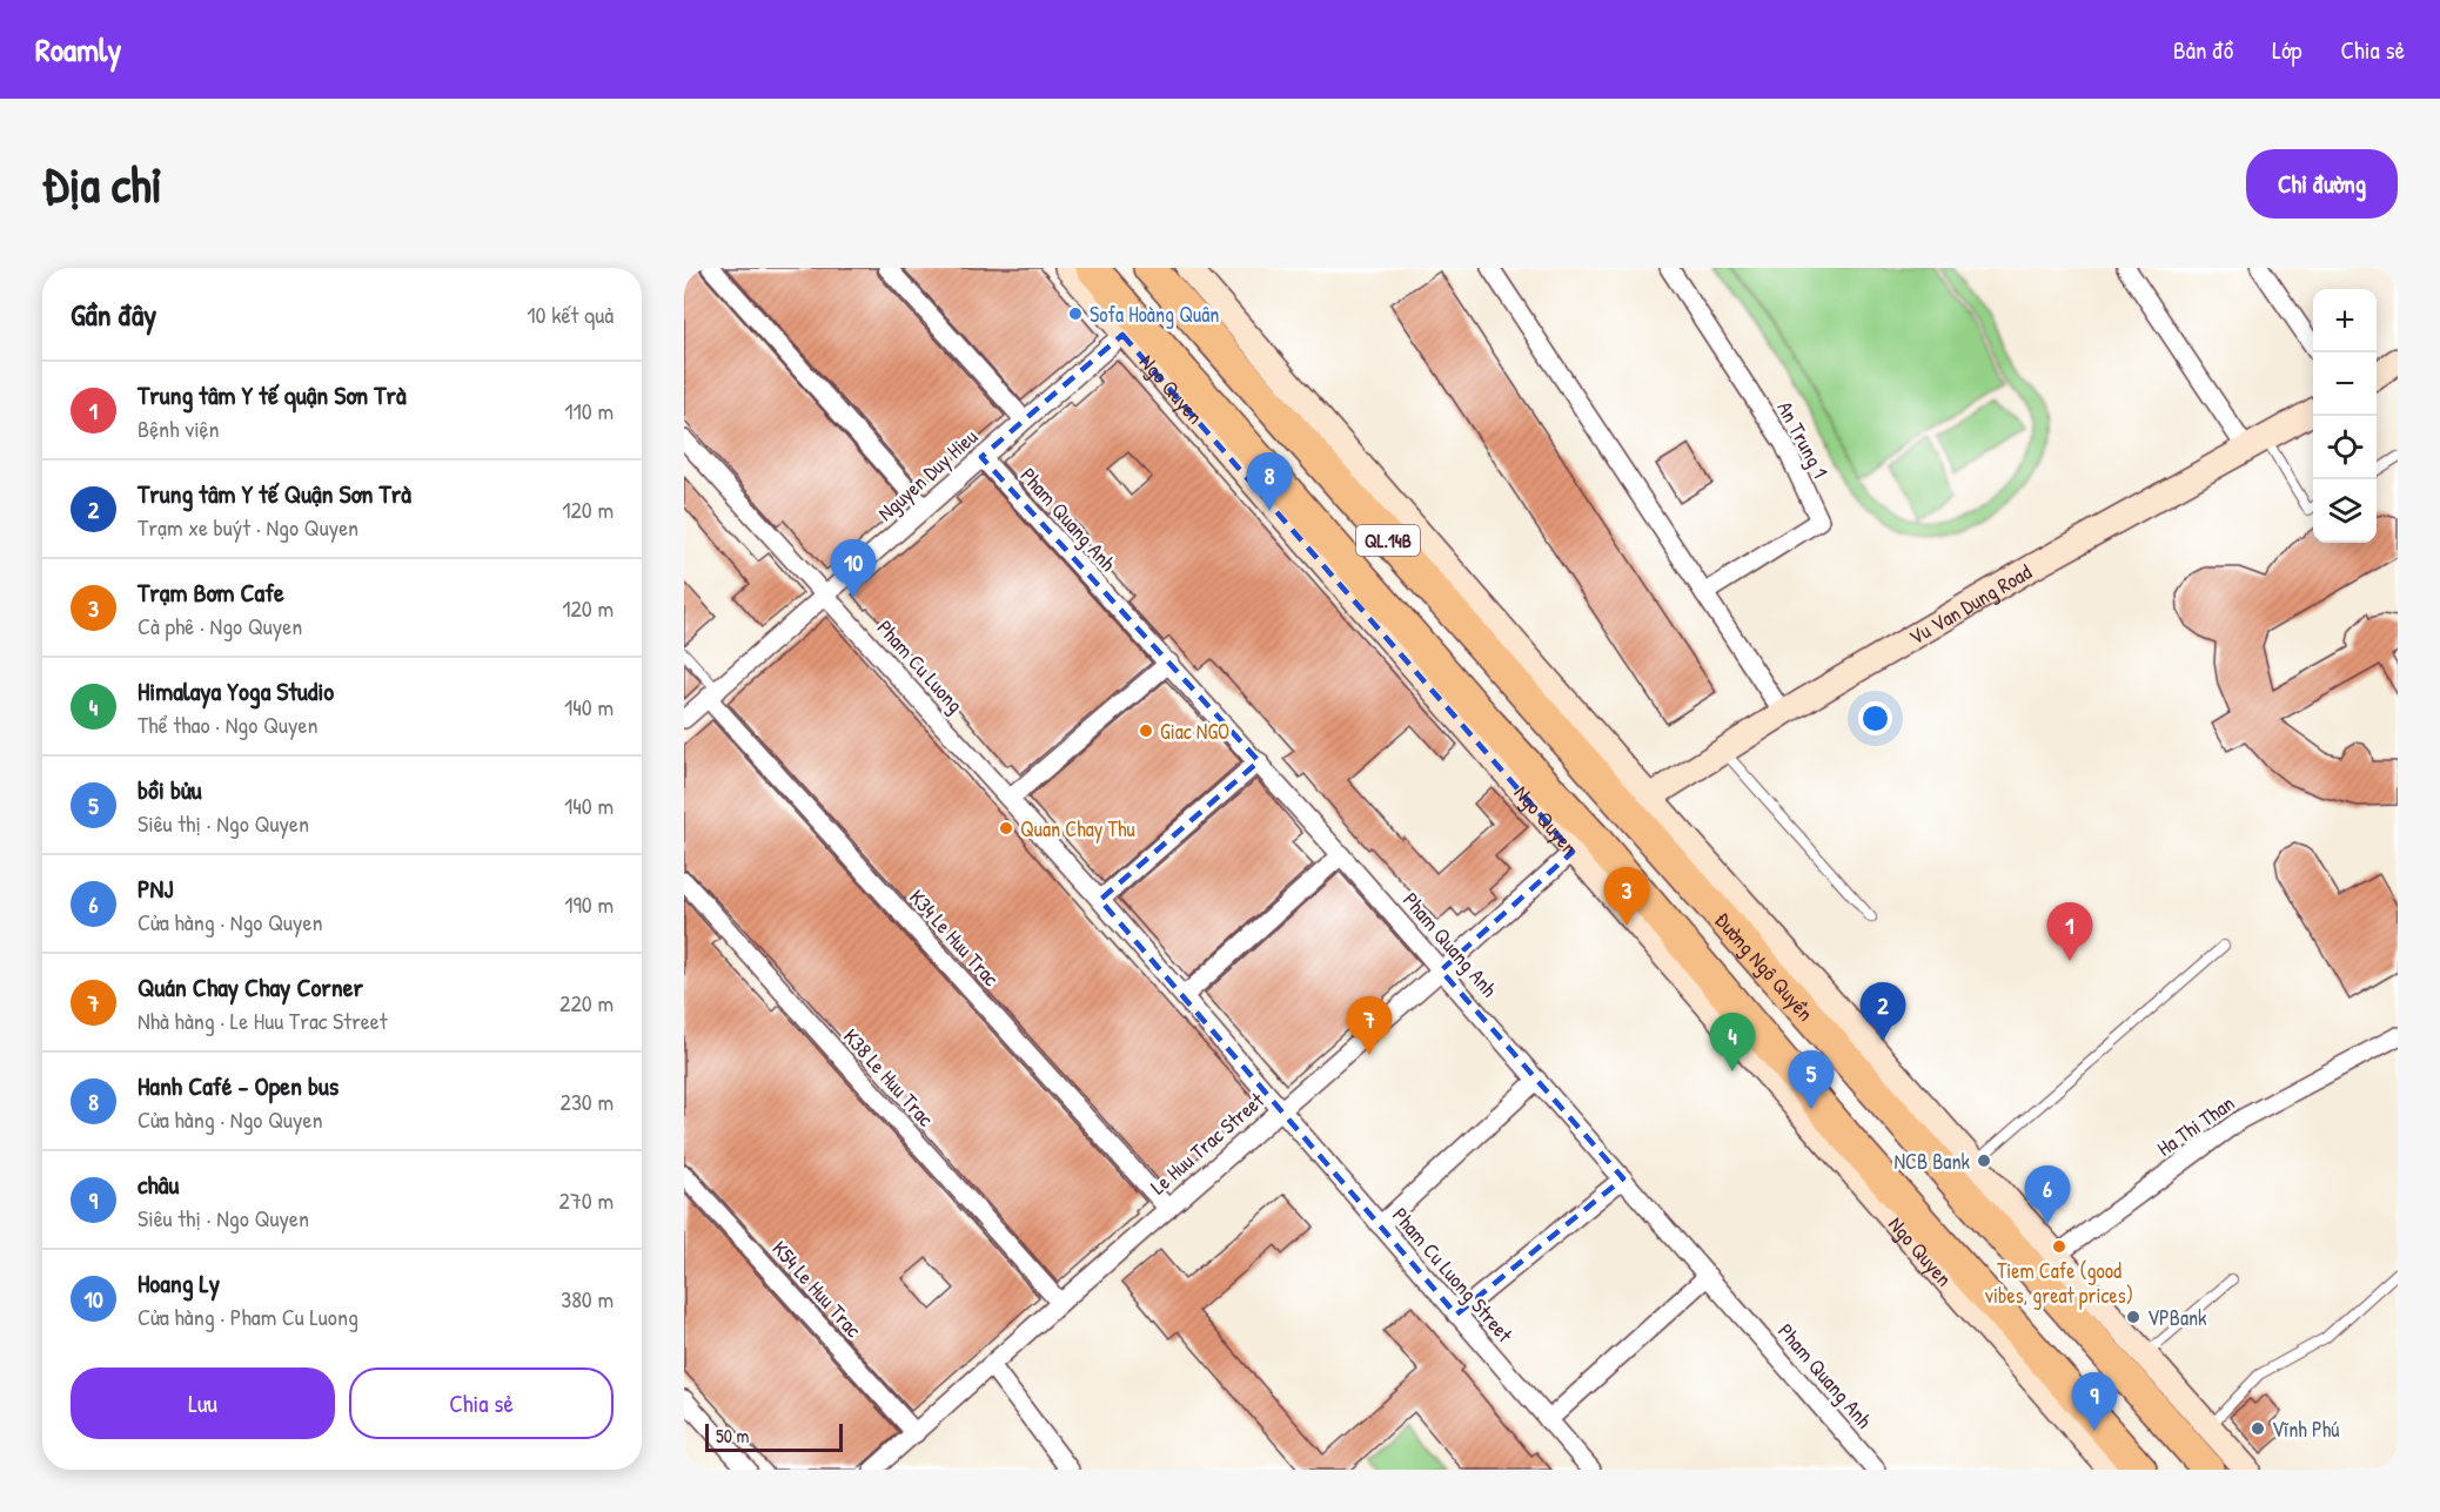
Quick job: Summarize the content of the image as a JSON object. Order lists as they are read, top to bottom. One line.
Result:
{"streets":{"highway":["Ngo Quyen","QL.14B","Đường Ngô Quyền"],"street":["An Trung 1","Nguyen Duy Hieu","Pham Quang Anh","Vu Van Dung Road","Pham Cu Luong","K34 Le Huu Trac","K38 Le Huu Trac","Ha Thi Than","Le Huu Trac Street","Pham Cu Luong Street","K54 Le Huu Trac"]},"crossings":[["Ngo Quyen","Nguyen Duy Hieu"],["Ngo Quyen","QL.14B"],["Ngo Quyen","Le Huu Trac Street"],["Nguyen Duy Hieu","Pham Quang Anh"],["Nguyen Duy Hieu","QL.14B"],["Nguyen Duy Hieu","Pham Cu Luong"],["Nguyen Duy Hieu","K34 Le Huu Trac"],["Pham Quang Anh","Le Huu Trac Street"],["QL.14B","Vu Van Dung Road"],["QL.14B","Đường Ngô Quyền"],["Vu Van Dung Road","Đường Ngô Quyền"],["Pham Cu Luong","Le Huu Trac Street"],["Pham Cu Luong","Pham Cu Luong Street"],["K34 Le Huu Trac","Le Huu Trac Street"],["Đường Ngô Quyền","Ha Thi Than"],["K38 Le Huu Trac","Le Huu Trac Street"],["Le Huu Trac Street","Pham Cu Luong Street"],["Le Huu Trac Street","K54 Le Huu Trac"]],"places":["Sofa Hoàng Quân","Giac NGO","Quan Chay Thu","NCB Bank","Tiem Cafe (good vibes, great prices)","VPBank","Vĩnh Phú"],"scale_bar":"50 m","page":{"header":"Roamly","nav":["Bản đồ","Lớp","Chia sẻ"],"buttons":["Chỉ đường",["Lưu","Chia sẻ"]],"title":"Địa chỉ","heading":["Gần đây","10 kết quả"],"map_buttons":["+","−"],"list":[{"mark":"1","name":"Trung tâm Y tế quận Sơn Trà","note":"Bệnh viện","value":"110 m"},{"mark":"2","name":"Trung tâm Y tế Quận Sơn Trà","note":"Trạm xe buýt · Ngo Quyen","value":"120 m"},{"mark":"3","name":"Trạm Bơm Cafe","note":"Cà phê · Ngo Quyen","value":"120 m"},{"mark":"4","name":"Himalaya Yoga Studio","note":"Thể thao · Ngo Quyen","value":"140 m"},{"mark":"5","name":"bồi bửu","note":"Siêu thị · Ngo Quyen","value":"140 m"},{"mark":"6","name":"PNJ","note":"Cửa hàng · Ngo Quyen","value":"190 m"},{"mark":"7","name":"Quán Chay Chay Corner","note":"Nhà hàng · Le Huu Trac Street","value":"220 m"},{"mark":"8","name":"Hanh Café - Open bus","note":"Cửa hàng · Ngo Quyen","value":"230 m"},{"mark":"9","name":"châu","note":"Siêu thị · Ngo Quyen","value":"270 m"},{"mark":"10","name":"Hoang Ly","note":"Cửa hàng · Pham Cu Luong","value":"380 m"}],"pins":["8","10","3","1","2","7","4","5","6","9"],"scale":"50 m"}}
